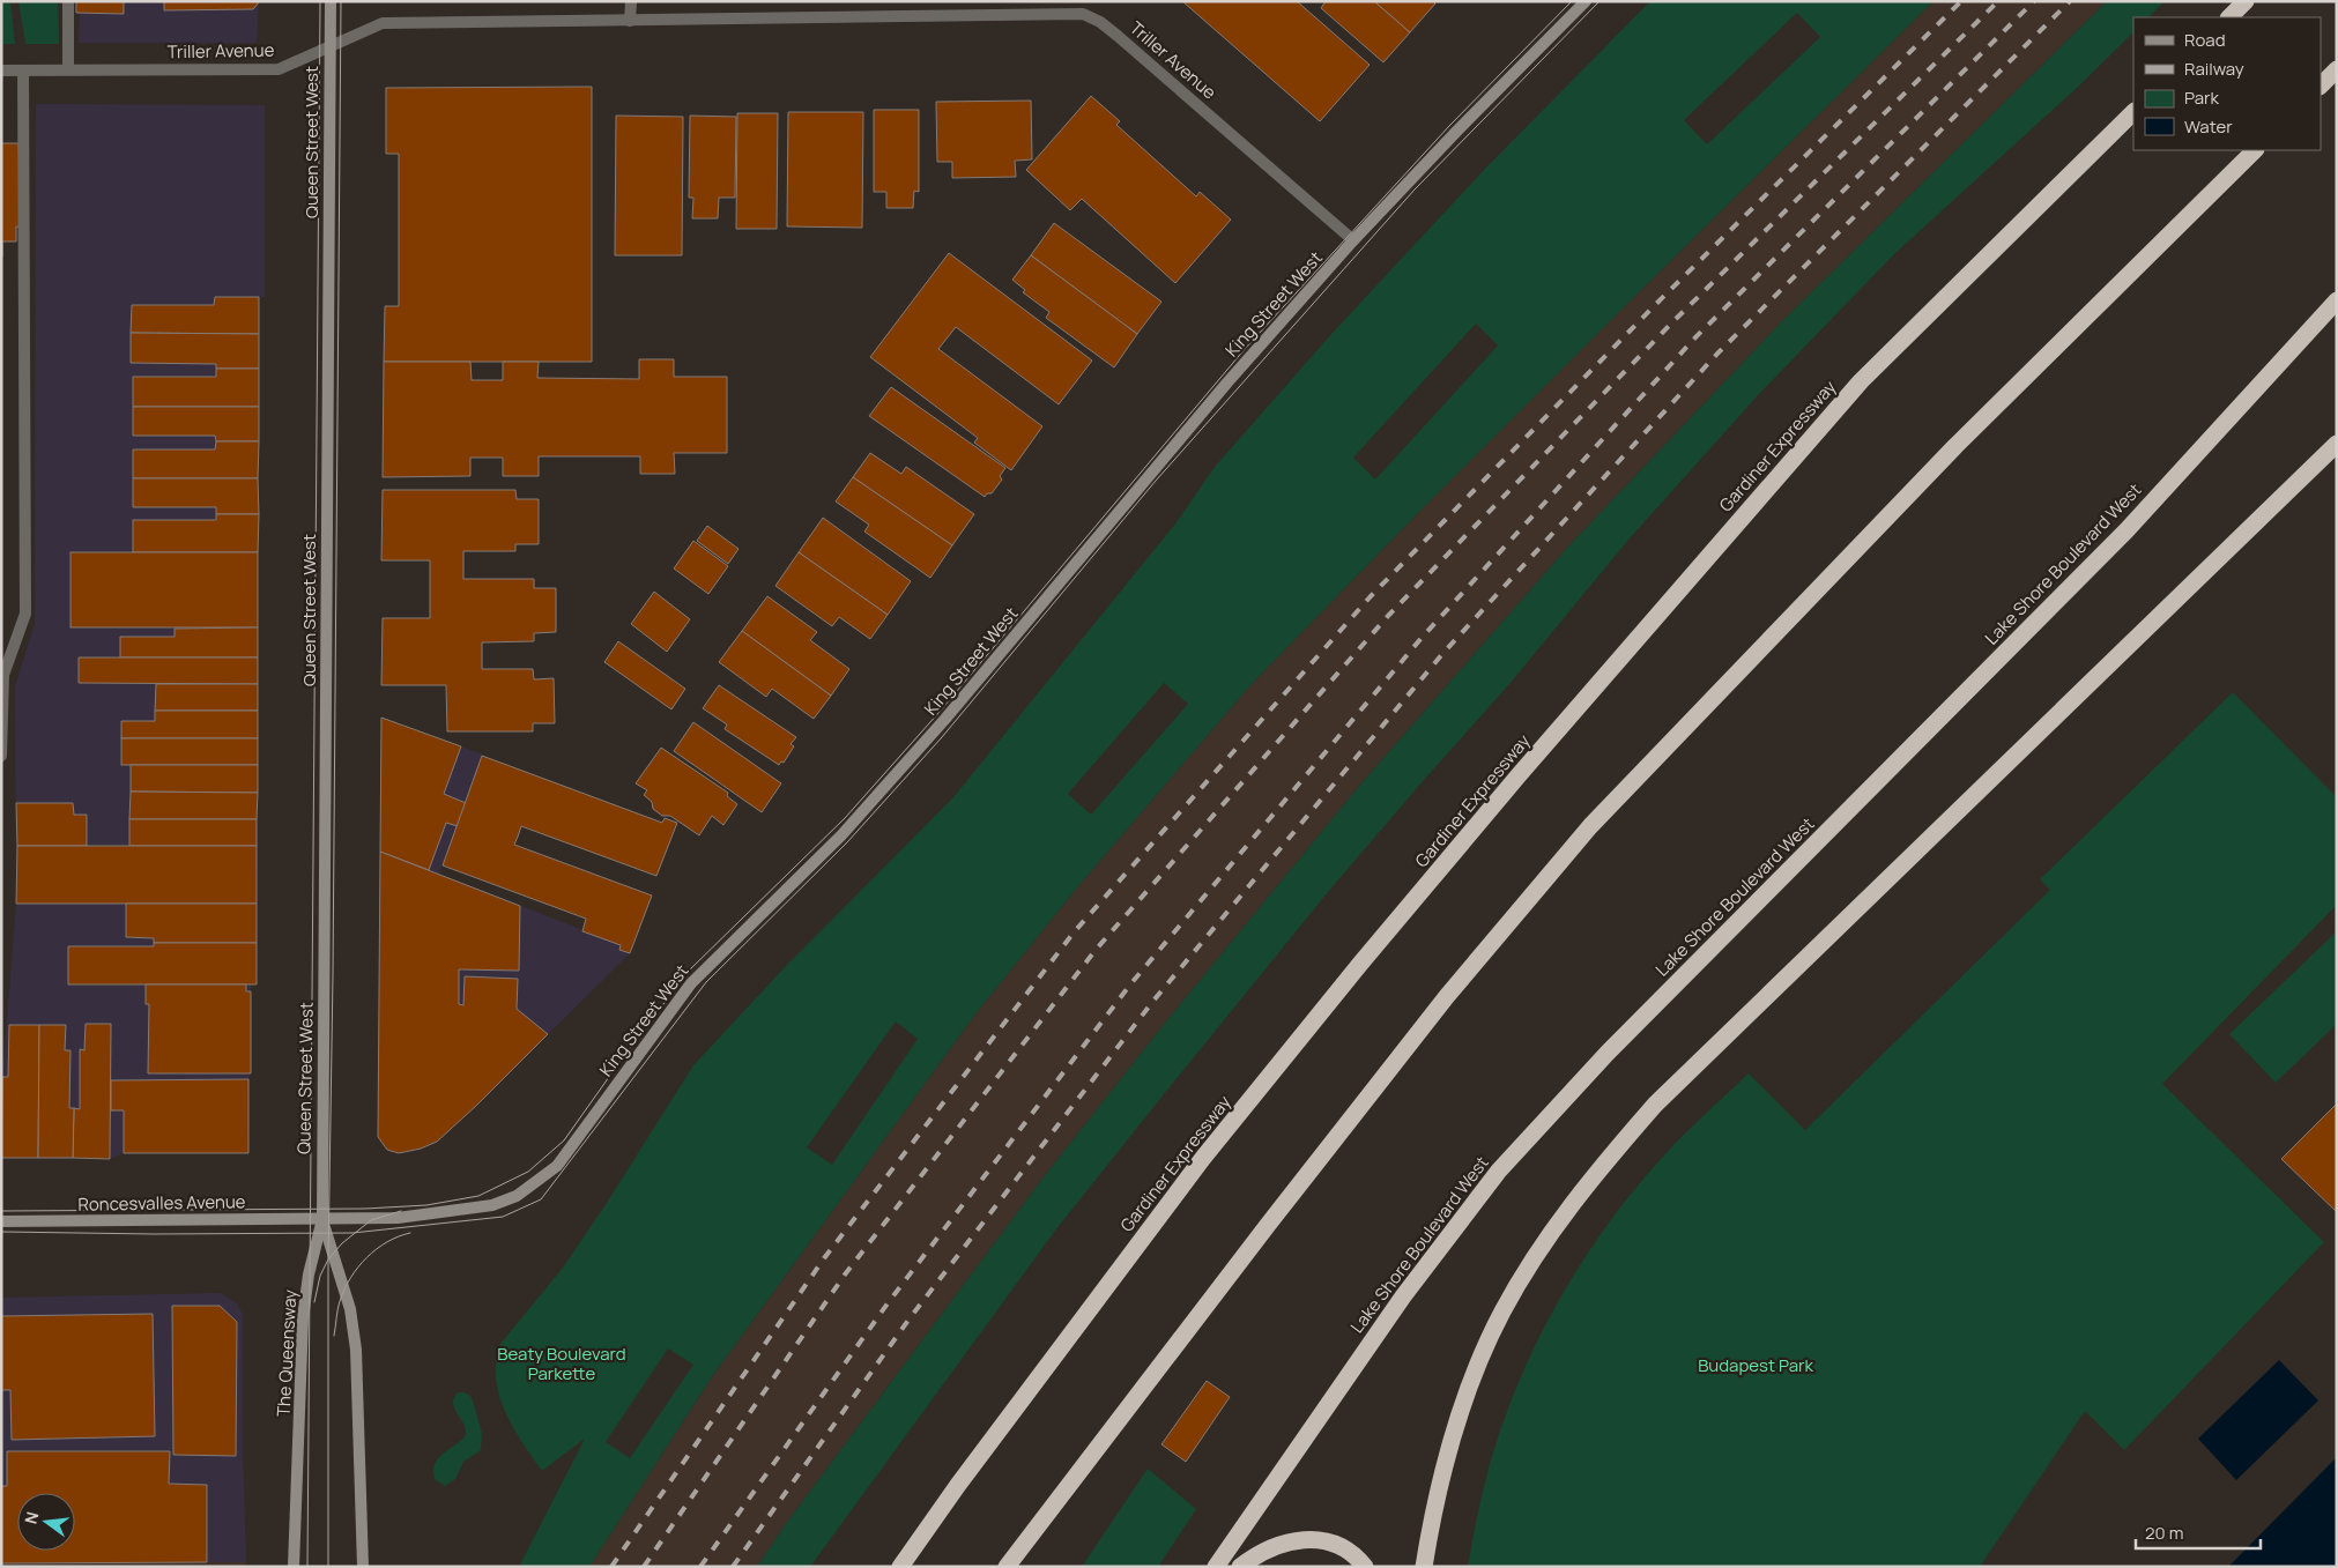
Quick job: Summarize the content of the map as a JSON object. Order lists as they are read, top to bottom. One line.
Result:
{"streets":{"highway":["Gardiner Expressway","Lake Shore Boulevard West"],"main road":["Queen Street West","King Street West","Roncesvalles Avenue","The Queensway"],"street":["Triller Avenue"]},"crossings":[["Triller Avenue","Queen Street West"],["Triller Avenue","King Street West"],["Queen Street West","King Street West"],["Queen Street West","Roncesvalles Avenue"],["Queen Street West","The Queensway"],["King Street West","Roncesvalles Avenue"],["King Street West","The Queensway"],["Roncesvalles Avenue","The Queensway"]],"parks":["Beaty Boulevard Parkette","Budapest Park"],"legend":["Road","Railway","Park","Water"],"scale_bar":"20 m","north":"left"}
